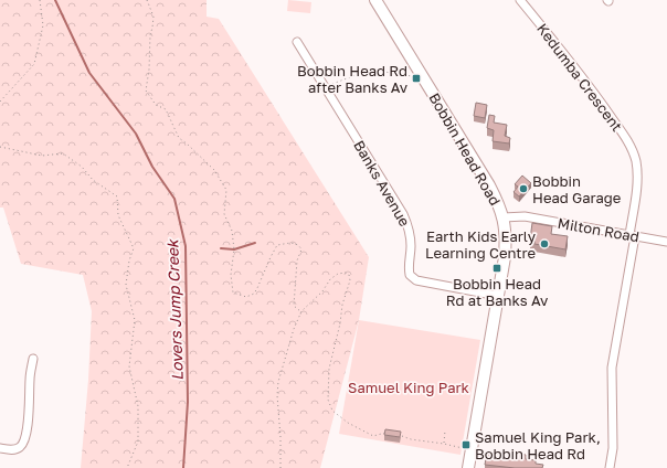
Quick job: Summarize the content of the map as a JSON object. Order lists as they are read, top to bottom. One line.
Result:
{"streets":{"main road":["Bobbin Head Road"],"street":["Kedumba Crescent","Banks Avenue","Milton Road"]},"crossings":[["Kedumba Crescent","Milton Road"],["Bobbin Head Road","Banks Avenue"],["Bobbin Head Road","Milton Road"]],"water":["Lovers Jump Creek"],"parks":["Samuel King Park"],"places":{"transit":["Bobbin Head Rd after Banks Av","Bobbin Head Rd at Banks Av","Samuel King Park, Bobbin Head Rd"],"other":["Bobbin Head Garage","Earth Kids Early Learning Centre"]}}
